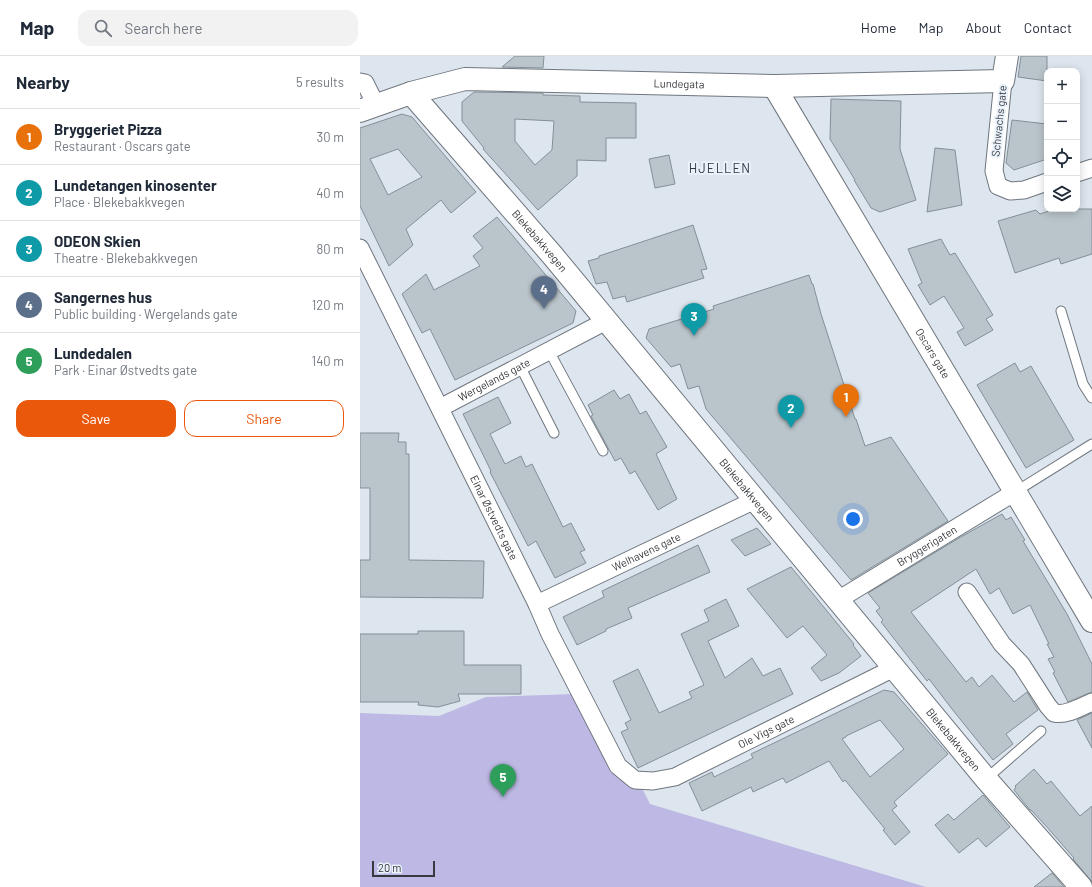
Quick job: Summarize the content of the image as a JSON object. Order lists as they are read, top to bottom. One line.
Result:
{"streets":{"street":["Lundegata","Schwachs gate","Blekebakkvegen","Oscars gate","Wergelands gate","Einar Østvedts gate","Bryggerigaten","Welhavens gate","Ole Vigs gate"]},"crossings":[["Lundegata","Schwachs gate"],["Lundegata","Blekebakkvegen"],["Lundegata","Oscars gate"],["Blekebakkvegen","Wergelands gate"],["Blekebakkvegen","Bryggerigaten"],["Blekebakkvegen","Welhavens gate"],["Blekebakkvegen","Ole Vigs gate"],["Oscars gate","Bryggerigaten"],["Wergelands gate","Einar Østvedts gate"],["Einar Østvedts gate","Welhavens gate"],["Einar Østvedts gate","Ole Vigs gate"]],"districts":["HJELLEN"],"scale_bar":"20 m","page":{"header":"Map","search":"Search here","nav":["Home","Map","About","Contact"],"heading":["Nearby","5 results"],"map_buttons":["+","−"],"list":[{"mark":"1","name":"Bryggeriet Pizza","note":"Restaurant · Oscars gate","value":"30 m"},{"mark":"2","name":"Lundetangen kinosenter","note":"Place · Blekebakkvegen","value":"40 m"},{"mark":"3","name":"ODEON Skien","note":"Theatre · Blekebakkvegen","value":"80 m"},{"mark":"4","name":"Sangernes hus","note":"Public building · Wergelands gate","value":"120 m"},{"mark":"5","name":"Lundedalen","note":"Park · Einar Østvedts gate","value":"140 m"}],"pins":["4","3","1","2","5"],"buttons":["Save","Share"],"scale":"20 m"}}
